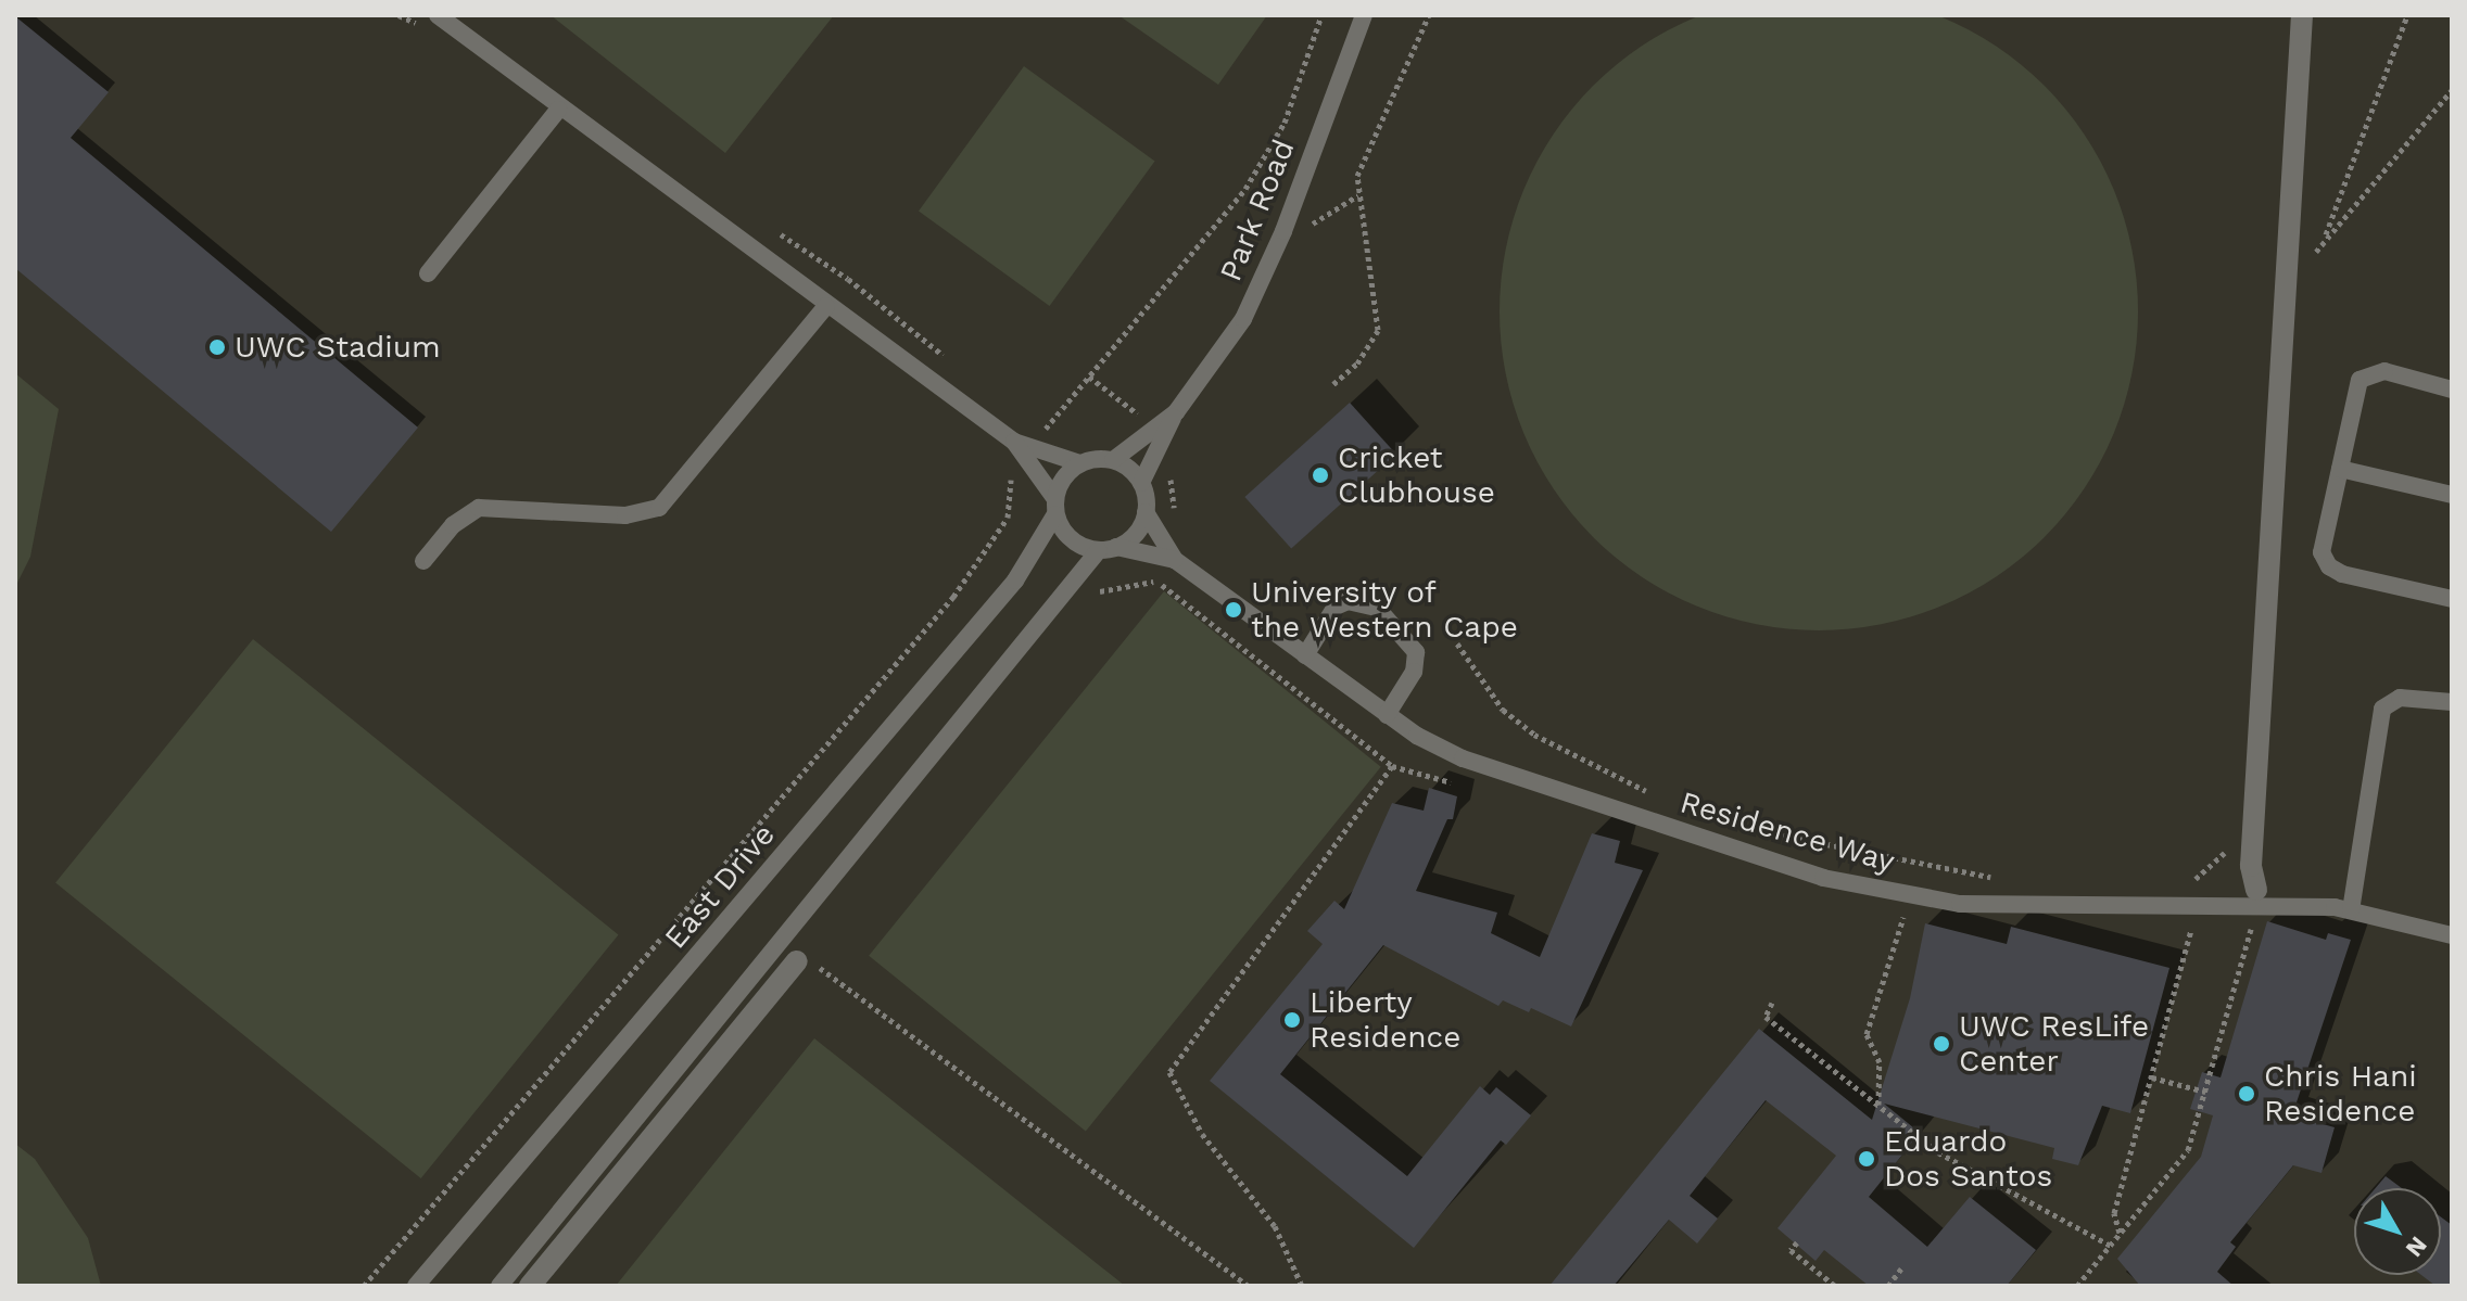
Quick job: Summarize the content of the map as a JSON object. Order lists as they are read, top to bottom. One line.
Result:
{"streets":{"lane":["Park Road","Residence Way","East Drive"]},"crossings":[["Park Road","Residence Way"],["Park Road","East Drive"],["Residence Way","East Drive"]],"places":["UWC Stadium","Cricket Clubhouse","University of the Western Cape","Liberty Residence","UWC ResLife Center","Chris Hani Residence","Eduardo Dos Santos"],"north":"bottom right"}
